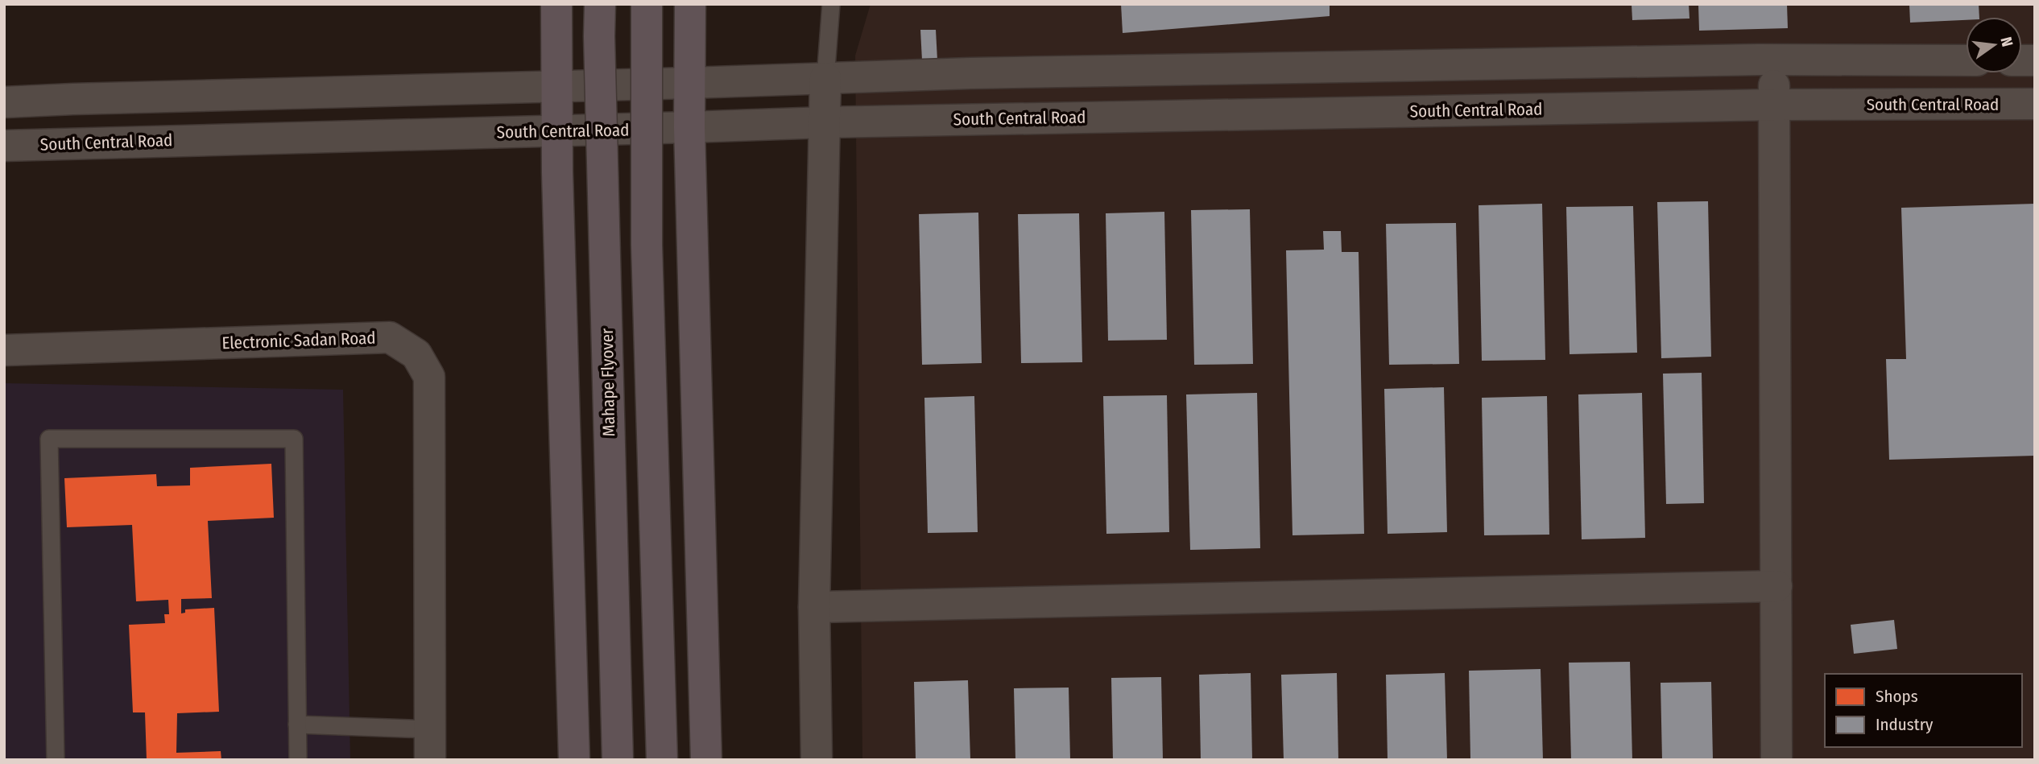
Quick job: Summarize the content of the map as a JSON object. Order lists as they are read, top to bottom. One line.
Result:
{"streets":{"main road":["Mahape Flyover"],"street":["South Central Road","Electronic Sadan Road"]},"legend":["Shops","Industry"],"north":"right"}
